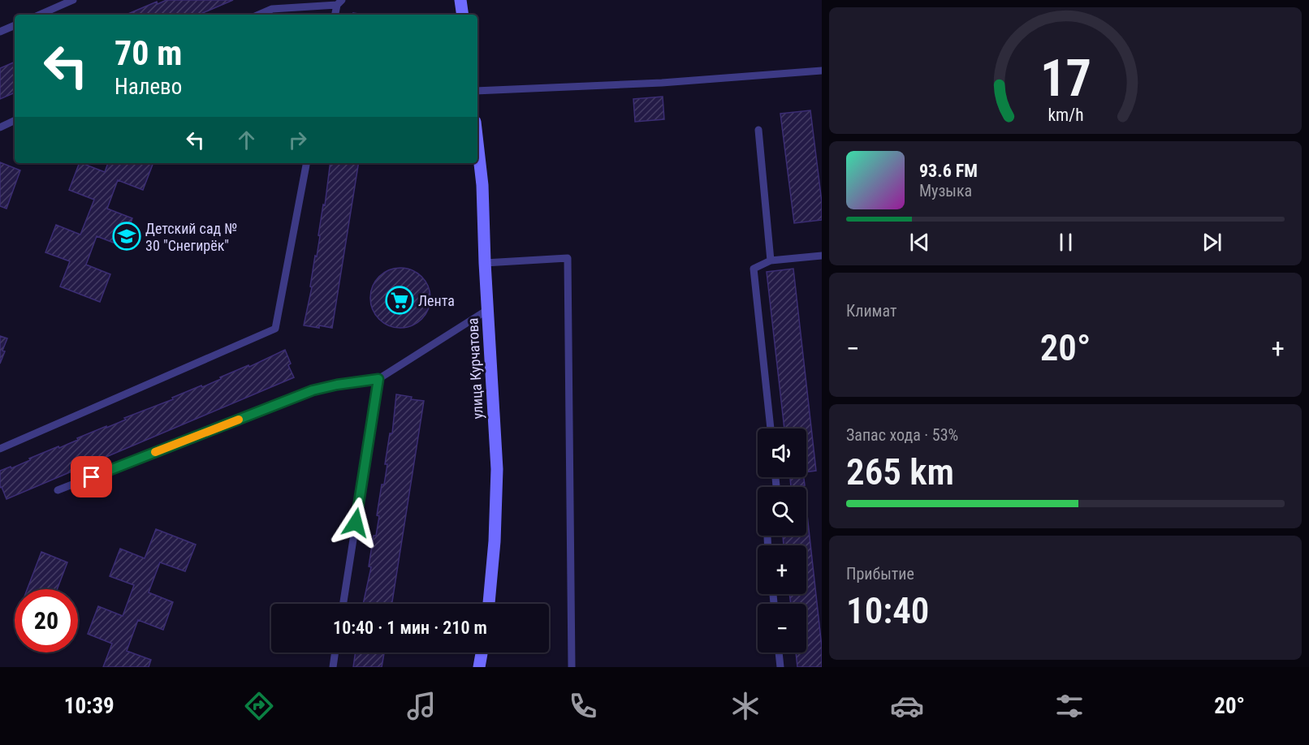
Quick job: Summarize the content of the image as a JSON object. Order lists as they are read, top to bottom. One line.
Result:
{"streets":{"main road":["улица Курчатова"]},"places":{"school or university":["Детский сад № 30 \"Снегирёк\""],"supermarket":["Лента"]},"page":{"turn":["70 m","Налево"],"song":["93.6 FM","Музыка"],"tile":["Климат",["Запас хода · 53%","265 km"],["Прибытие","10:40"]],"heat":["−","20°","+"],"map_buttons":["+","−"],"limit":"20","trip":"10:40 · 1 мин · 210 m","tabs":["10:39","20°"],"gauge":["17","km/h"]}}
